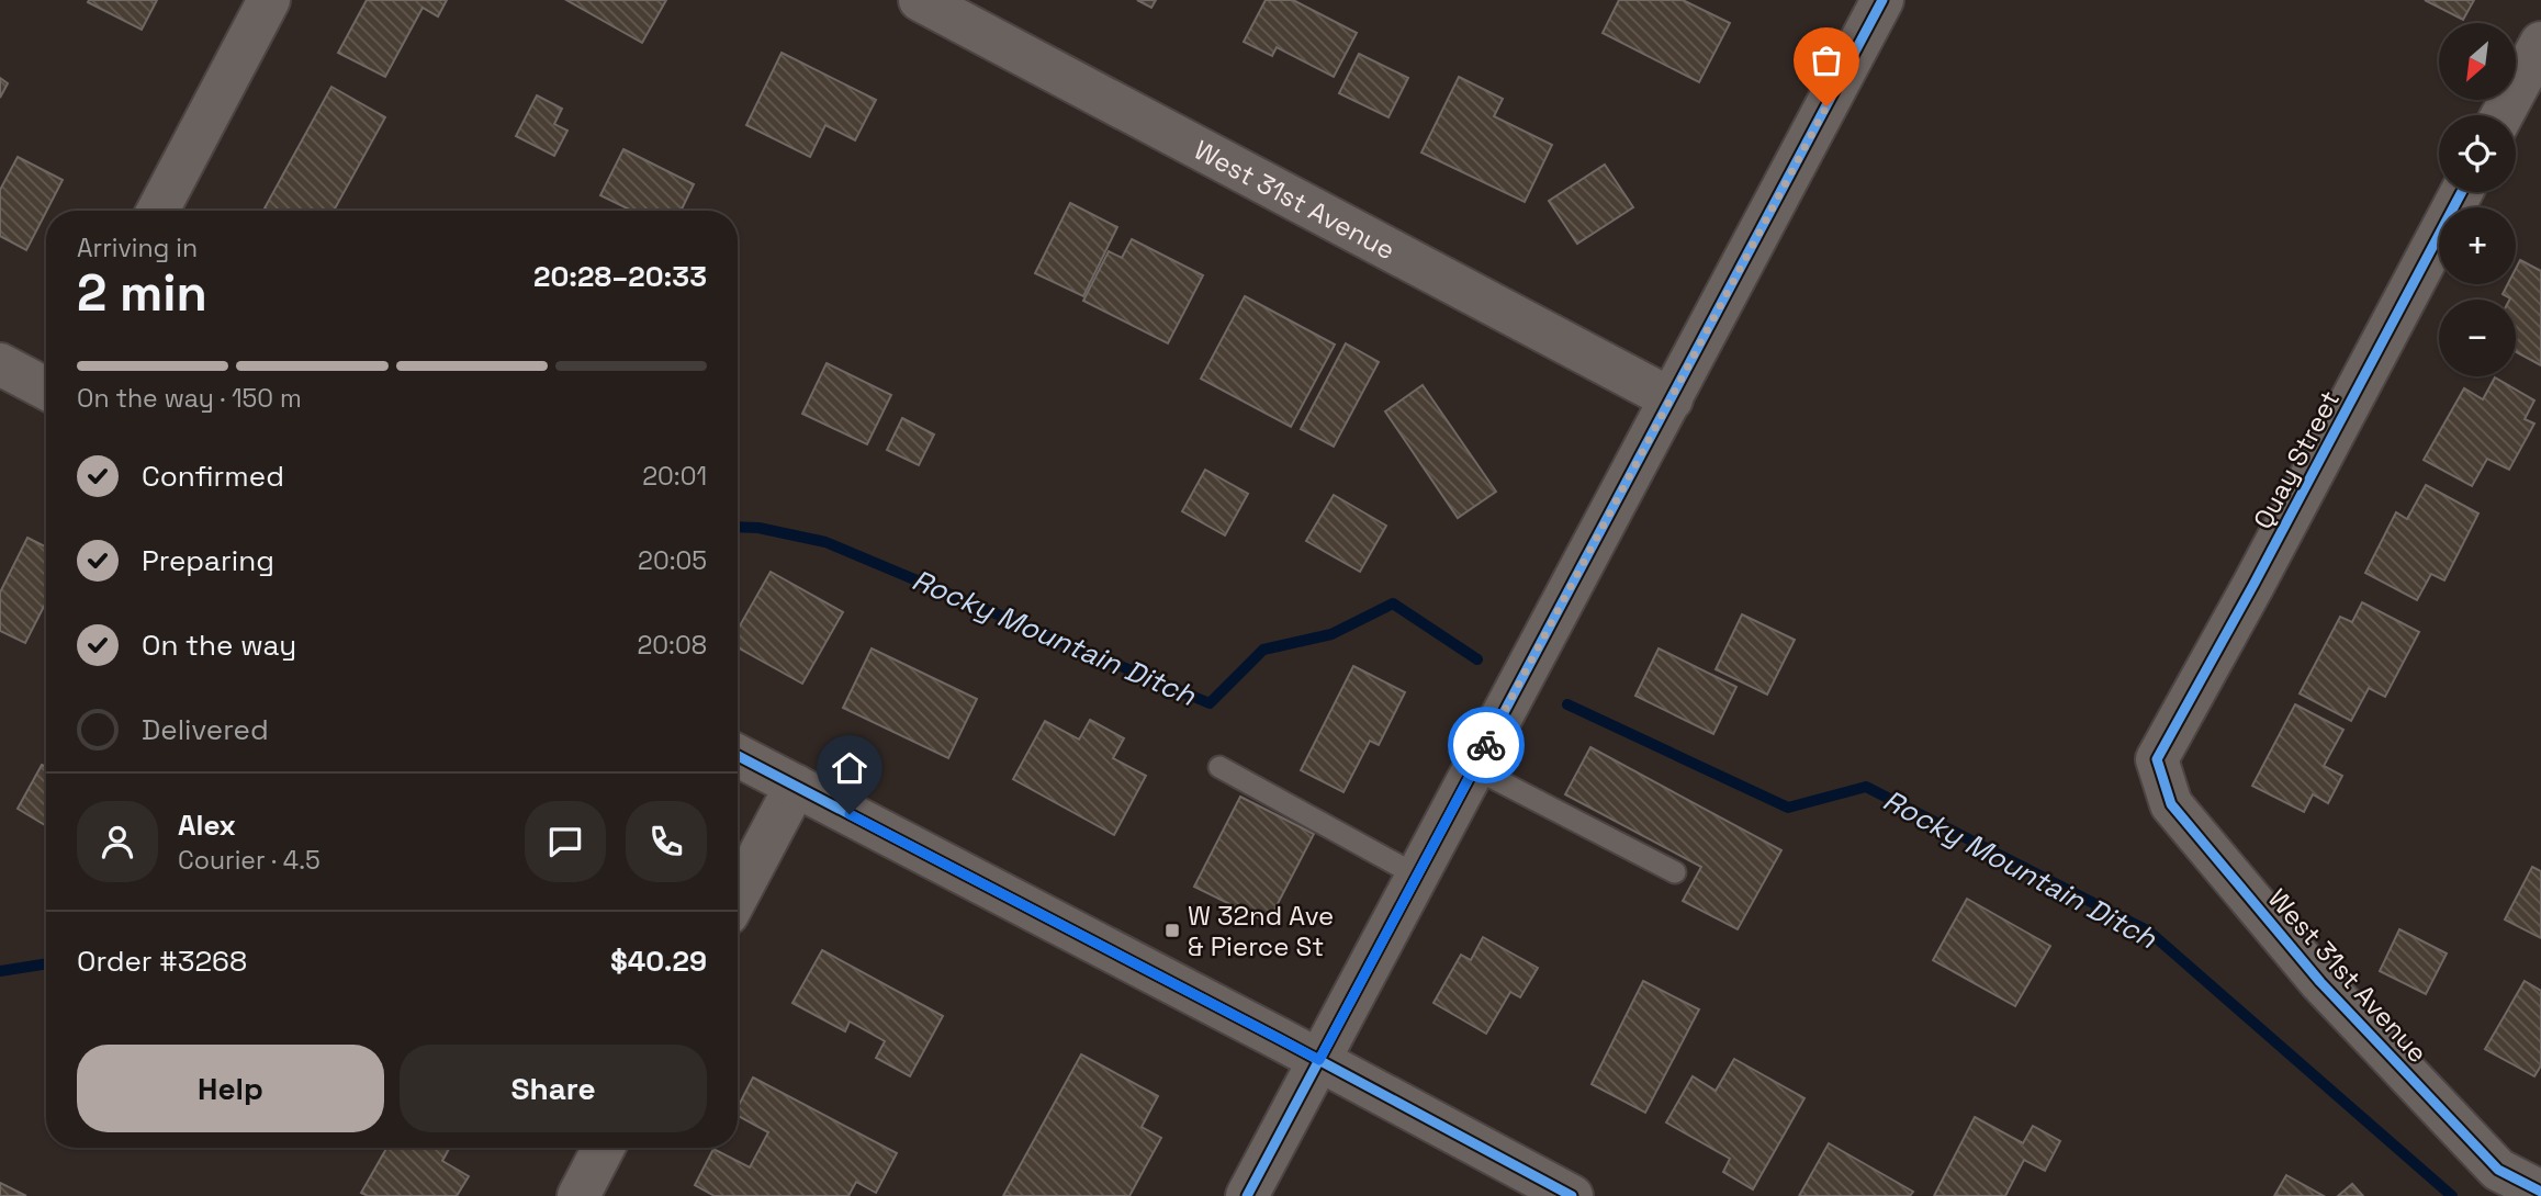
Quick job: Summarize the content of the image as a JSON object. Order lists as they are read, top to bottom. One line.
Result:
{"streets":{"street":["West 31st Avenue","Quay Street"]},"crossings":[["West 31st Avenue","Quay Street"]],"water":["Rocky Mountain Ditch"],"places":{"transit":["W 32nd Ave & Pierce St"]},"north":"bottom left","page":{"map_buttons":["+","−"],"heading":["2 min","Arriving in","20:28–20:33"],"panel":["Alex","Courier · 4.5","Order #3268","$40.29"],"bar":"On the way · 150 m","list":[["Confirmed","20:01"],["Preparing","20:05"],["On the way","20:08"],"Delivered"],"buttons":["Help","Share"]}}
